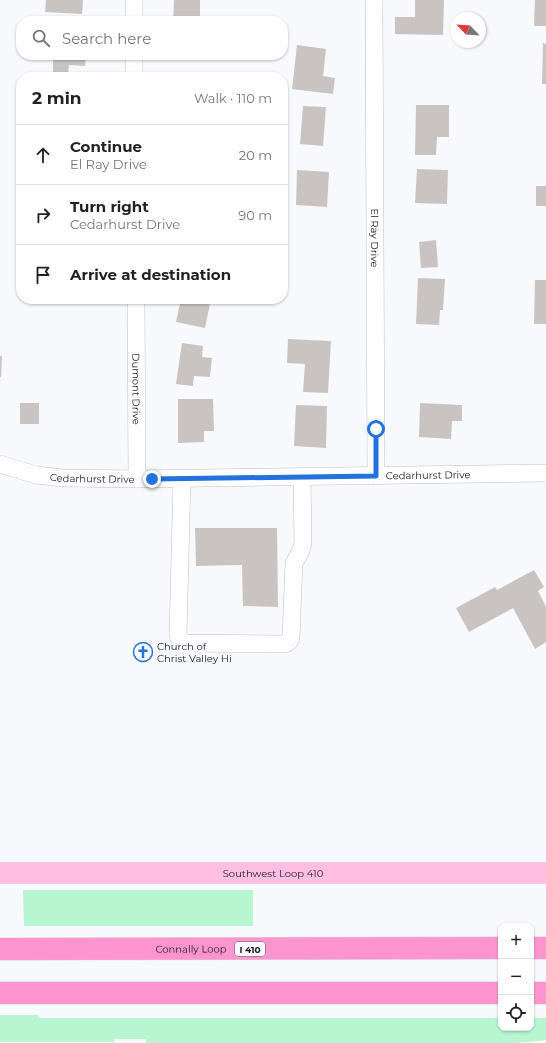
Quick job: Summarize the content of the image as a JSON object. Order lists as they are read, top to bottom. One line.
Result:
{"streets":{"highway":["Connally Loop","I 410"],"main road":["Southwest Loop 410"],"street":["El Ray Drive","Dumont Drive","Cedarhurst Drive"]},"crossings":[["El Ray Drive","Cedarhurst Drive"],["Dumont Drive","Cedarhurst Drive"]],"places":{"church":["Church of Christ Valley Hi"]},"north":"top left","page":{"search":"Search here","heading":["2 min","Walk · 110 m"],"list":[["Continue","El Ray Drive","20 m"],["Turn right","Cedarhurst Drive","90 m"],"Arrive at destination"],"map_buttons":["+","−"]}}
